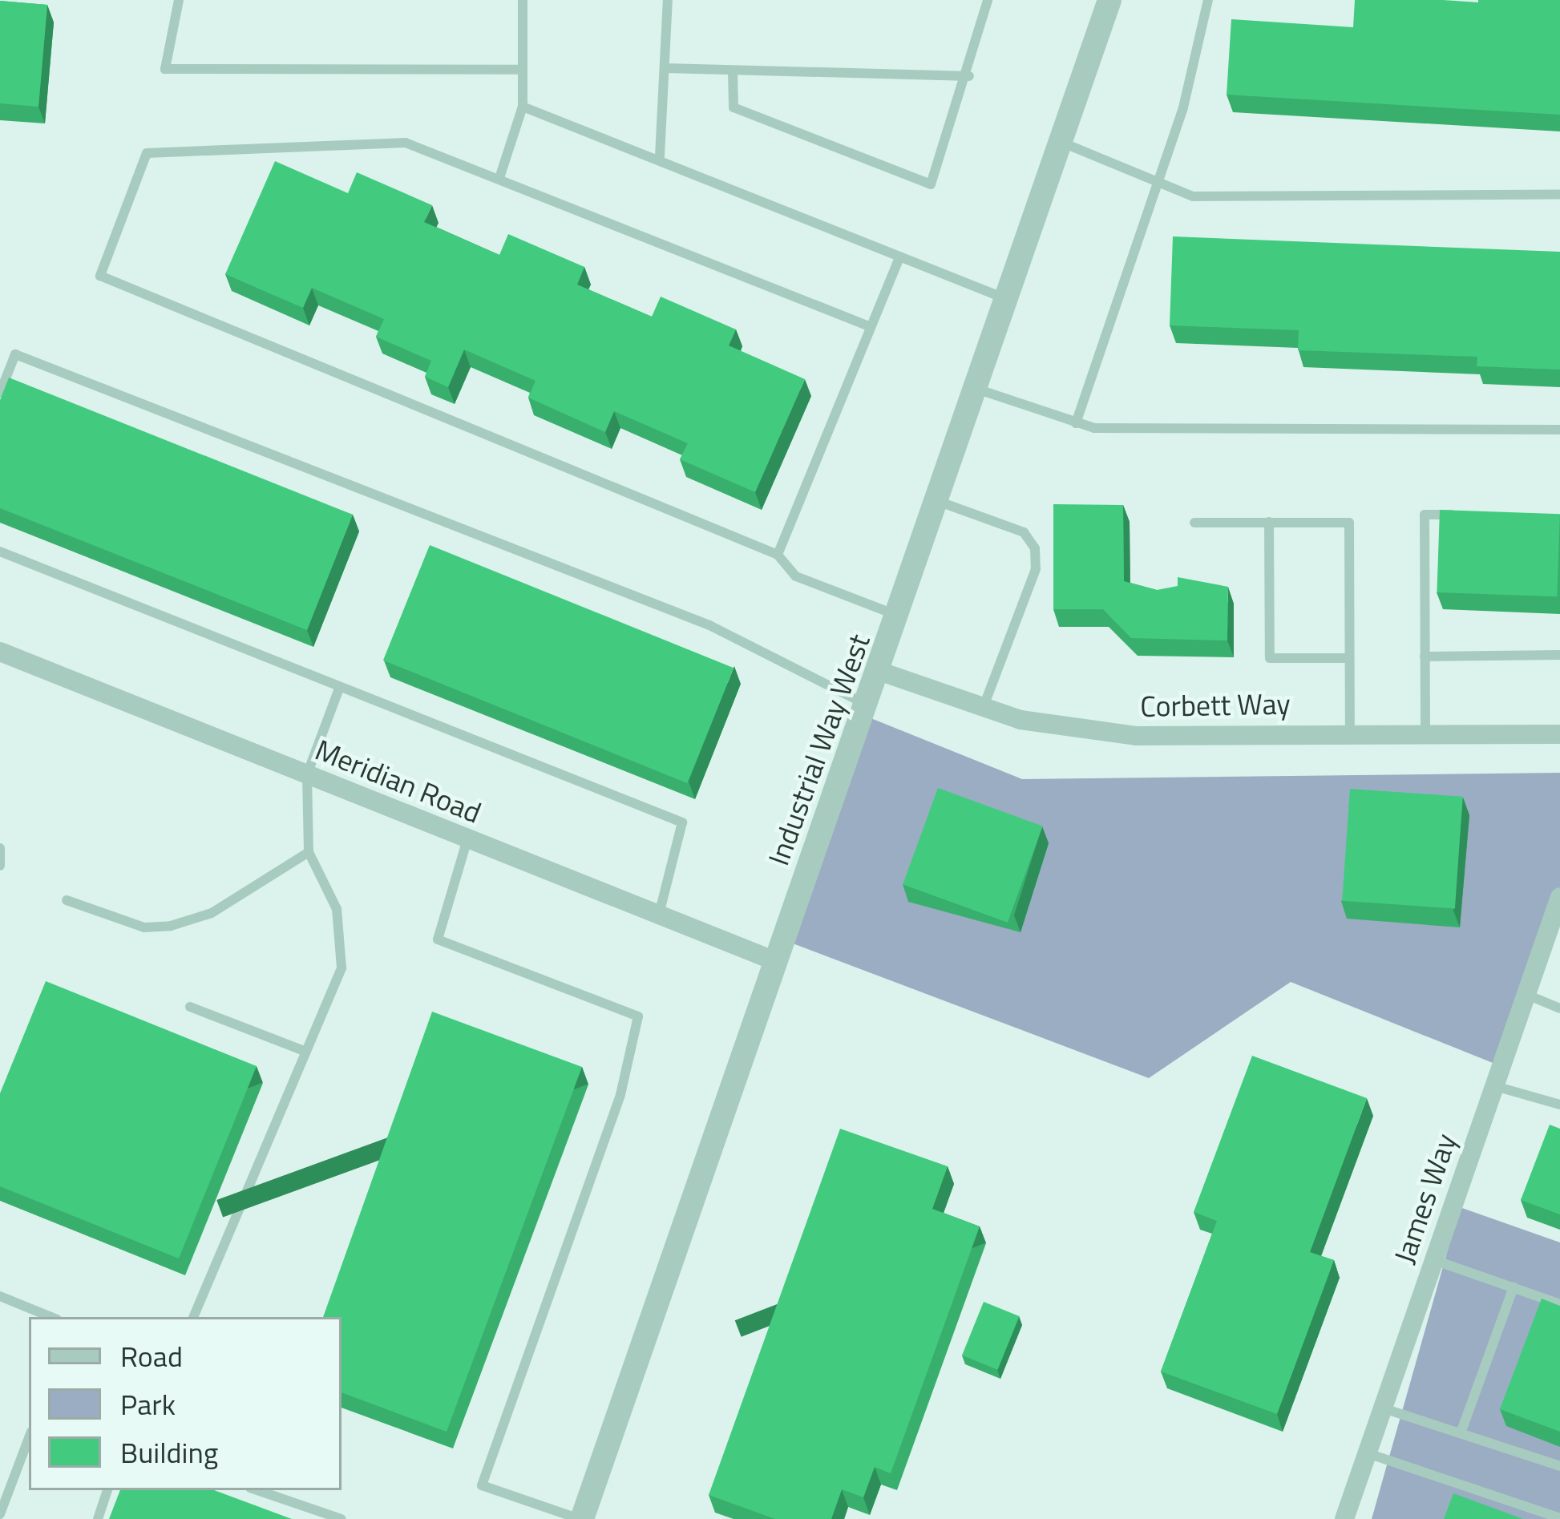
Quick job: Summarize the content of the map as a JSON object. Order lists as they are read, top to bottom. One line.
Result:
{"streets":{"street":["Corbett Way","Industrial Way West","Meridian Road","James Way"]},"crossings":[["Corbett Way","Industrial Way West"],["Industrial Way West","Meridian Road"]],"legend":["Road","Park","Building"]}
